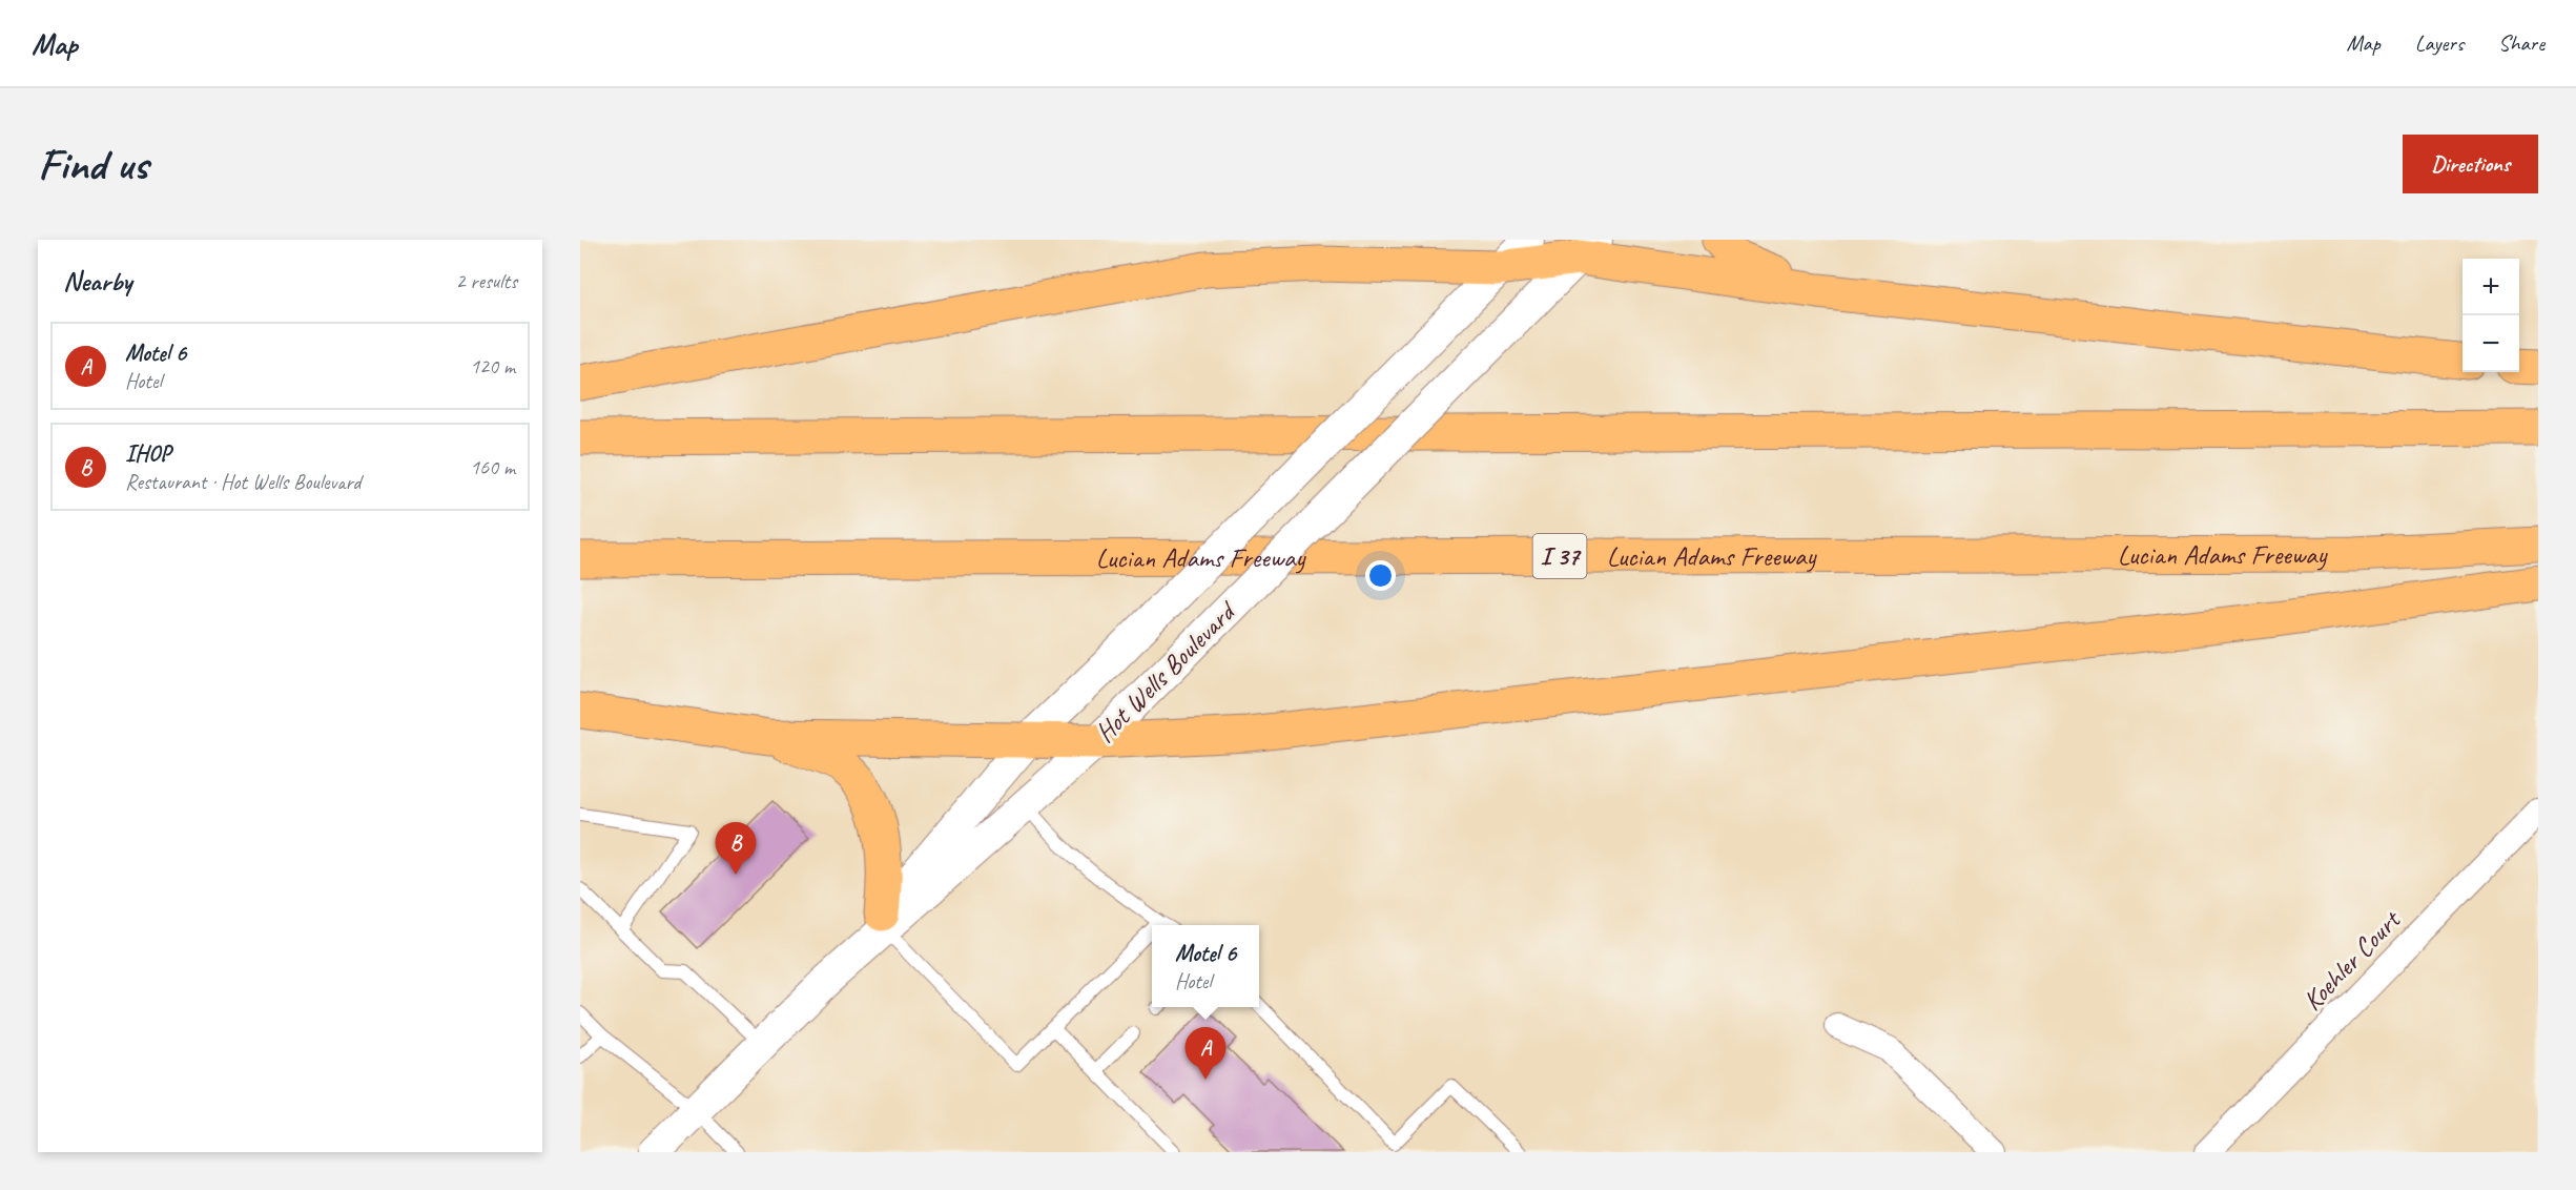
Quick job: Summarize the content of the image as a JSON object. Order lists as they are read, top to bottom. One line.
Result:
{"streets":{"highway":["Lucian Adams Freeway","I 37"],"street":["Hot Wells Boulevard","Koehler Court"]},"page":{"header":"Map","nav":["Map","Layers","Share"],"buttons":"Directions","title":"Find us","heading":["Nearby","2 results"],"map_buttons":["+","−"],"list":[{"mark":"A","name":"Motel 6","note":"Hotel","value":"120 m"},{"mark":"B","name":"IHOP","note":"Restaurant · Hot Wells Boulevard","value":"160 m"}],"pins":["B","A"],"popup":["Motel 6","Hotel"]}}
